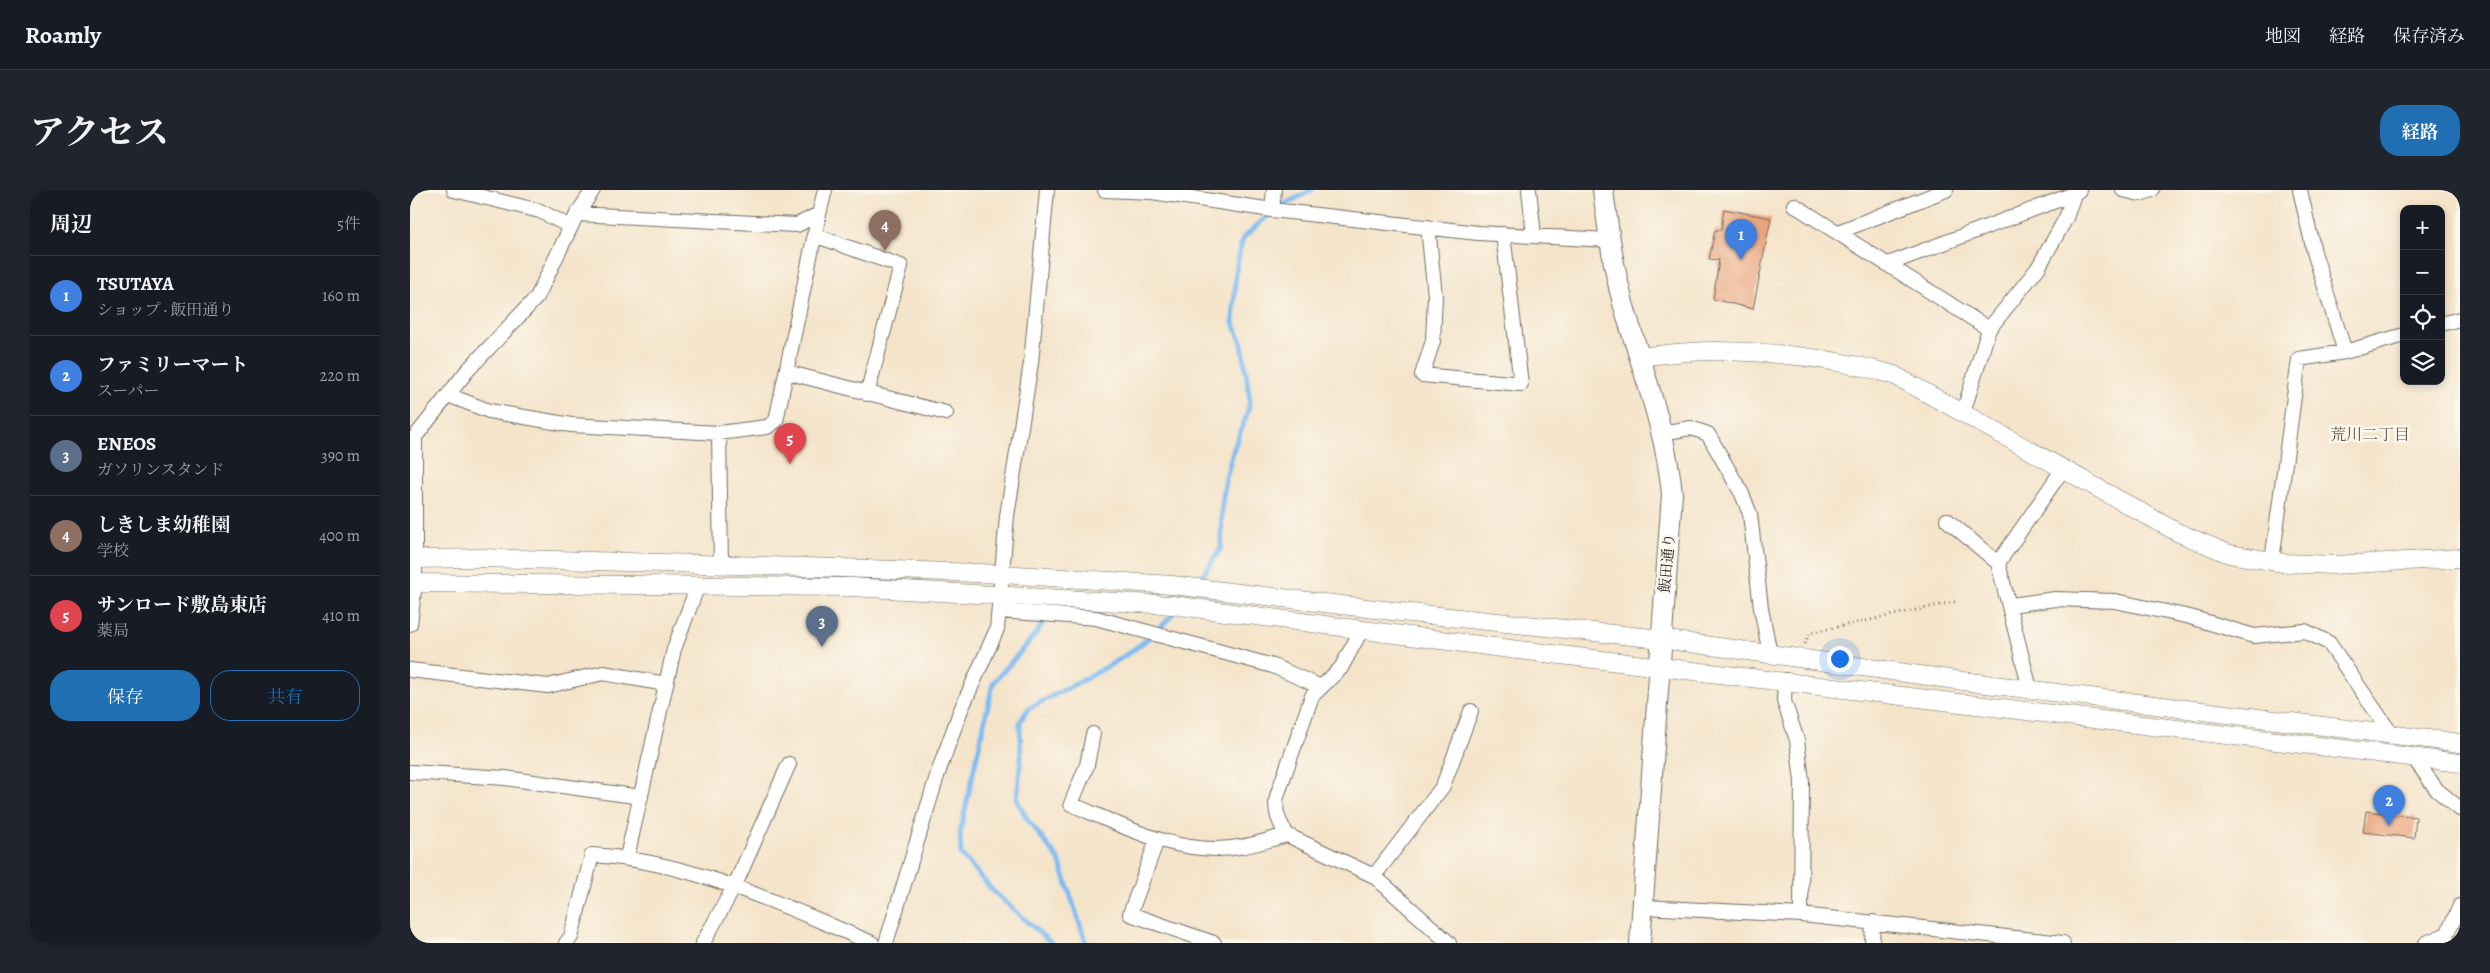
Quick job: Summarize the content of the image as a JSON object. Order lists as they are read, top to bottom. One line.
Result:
{"streets":{"main road":["飯田通り"]},"districts":["荒川二丁目"],"page":{"header":"Roamly","nav":["地図","経路","保存済み"],"title":"アクセス","buttons":["経路",["保存","共有"]],"heading":["周辺","5件"],"map_buttons":["+","−"],"pins":["4","1","5","3","2"],"list":[{"mark":"1","name":"TSUTAYA","note":"ショップ · 飯田通り","value":"160 m"},{"mark":"2","name":"ファミリーマート","note":"スーパー","value":"220 m"},{"mark":"3","name":"ENEOS","note":"ガソリンスタンド","value":"390 m"},{"mark":"4","name":"しきしま幼稚園","note":"学校","value":"400 m"},{"mark":"5","name":"サンロード敷島東店","note":"薬局","value":"410 m"}]}}
